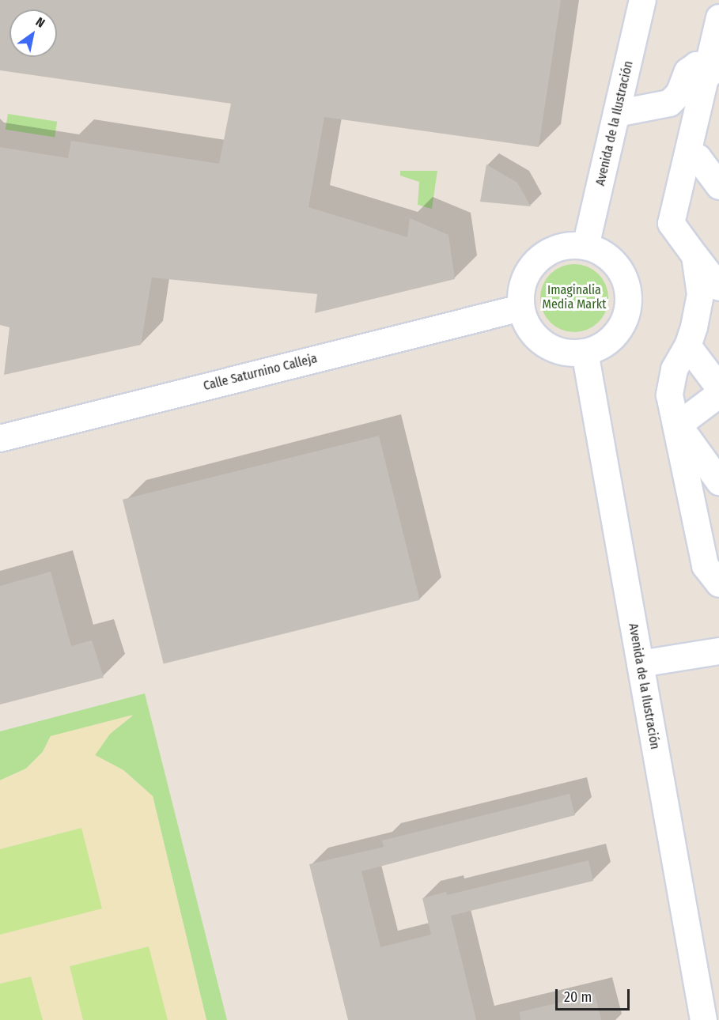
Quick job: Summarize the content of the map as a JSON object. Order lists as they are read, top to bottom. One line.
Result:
{"streets":{"street":["Avenida de la Ilustración","Calle Saturnino Calleja"]},"crossings":[["Avenida de la Ilustración","Calle Saturnino Calleja"]],"parks":["Imaginalia Media Markt"],"scale_bar":"20 m","north":"top right"}
